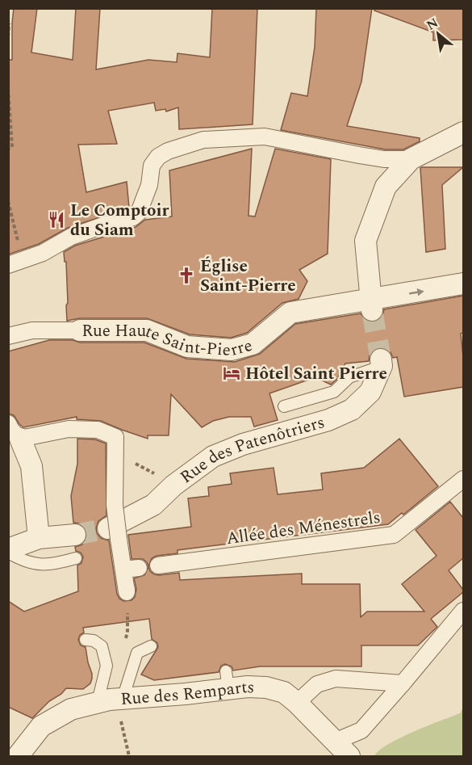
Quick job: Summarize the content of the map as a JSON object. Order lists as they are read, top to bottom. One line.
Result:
{"streets":{"street":["Rue Haute Saint-Pierre","Rue des Patenôtriers","Allée des Ménestrels","Rue des Remparts"]},"places":{"restaurant":["Le Comptoir du Siam"],"church":["Église Saint-Pierre"],"hotel":["Hôtel Saint Pierre"]},"north":"top left"}
